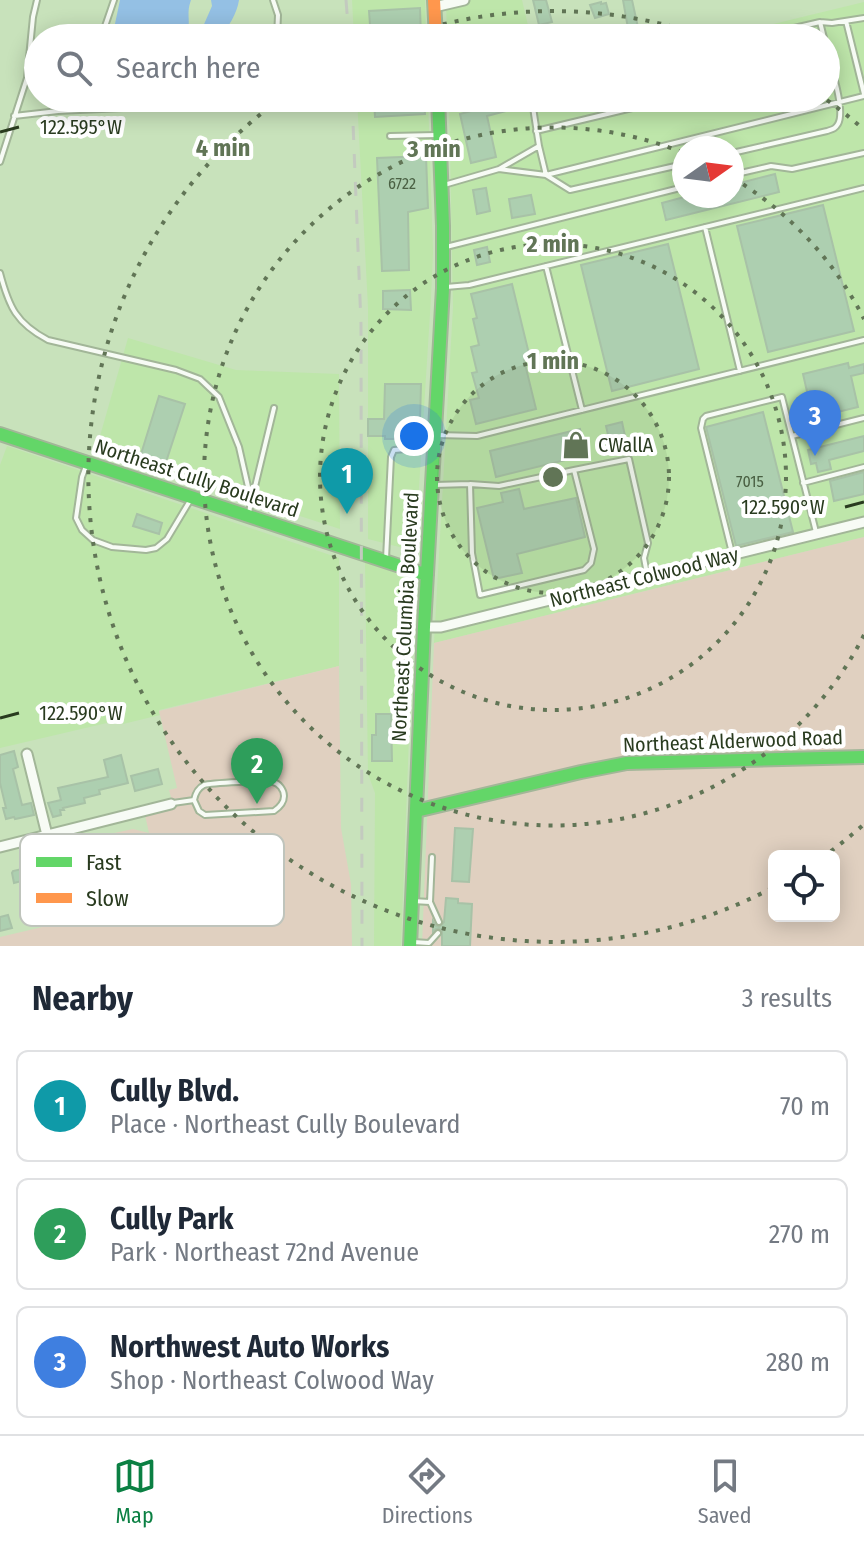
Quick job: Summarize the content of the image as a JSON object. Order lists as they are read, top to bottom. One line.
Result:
{"streets":{"main road":["Northeast Cully Boulevard","Northeast Columbia Boulevard","Northeast Alderwood Road"],"street":["Northeast Colwood Way"]},"crossings":[["Northeast Cully Boulevard","Northeast Columbia Boulevard"],["Northeast Colwood Way","Northeast Columbia Boulevard"],["Northeast Columbia Boulevard","Northeast Alderwood Road"]],"places":{"shop":["CWallA"]},"house_numbers":["6722","7015"],"legend":["Fast","Slow"],"north":"right","page":{"search":"Search here","pins":["3","1","2"],"heading":["Nearby","3 results"],"list":[{"mark":"1","name":"Cully Blvd.","note":"Place · Northeast Cully Boulevard","value":"70 m"},{"mark":"2","name":"Cully Park","note":"Park · Northeast 72nd Avenue","value":"270 m"},{"mark":"3","name":"Northwest Auto Works","note":"Shop · Northeast Colwood Way","value":"280 m"}],"nav":["Map","Directions","Saved"]},"coordinates":["122.595°W","122.590°W"],"rings":["4 min","3 min","2 min","1 min"]}
